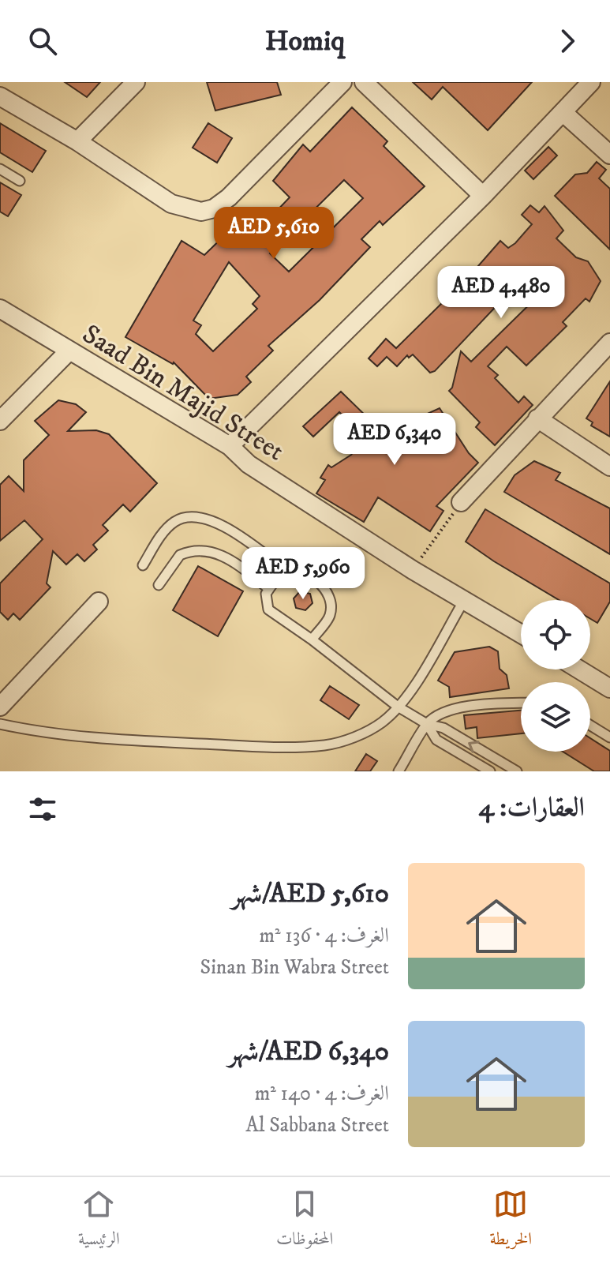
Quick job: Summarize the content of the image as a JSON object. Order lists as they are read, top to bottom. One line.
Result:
{"streets":{"street":["Saad Bin Majid Street"]},"page":{"header":"Homiq","price":["AED 5,610","AED 4,480","AED 6,340","AED 5,960"],"heading":"العقارات: 4","list":[{"name":"AED 5,610/شهر","note":"الغرف: 4 · 136 m² · Sinan Bin Wabra Street"},{"name":"AED 6,340/شهر","note":"الغرف: 4 · 140 m² · Al Sabbana Street"}],"tabs":["الخريطة","المحفوظات","الرئيسية"]}}
